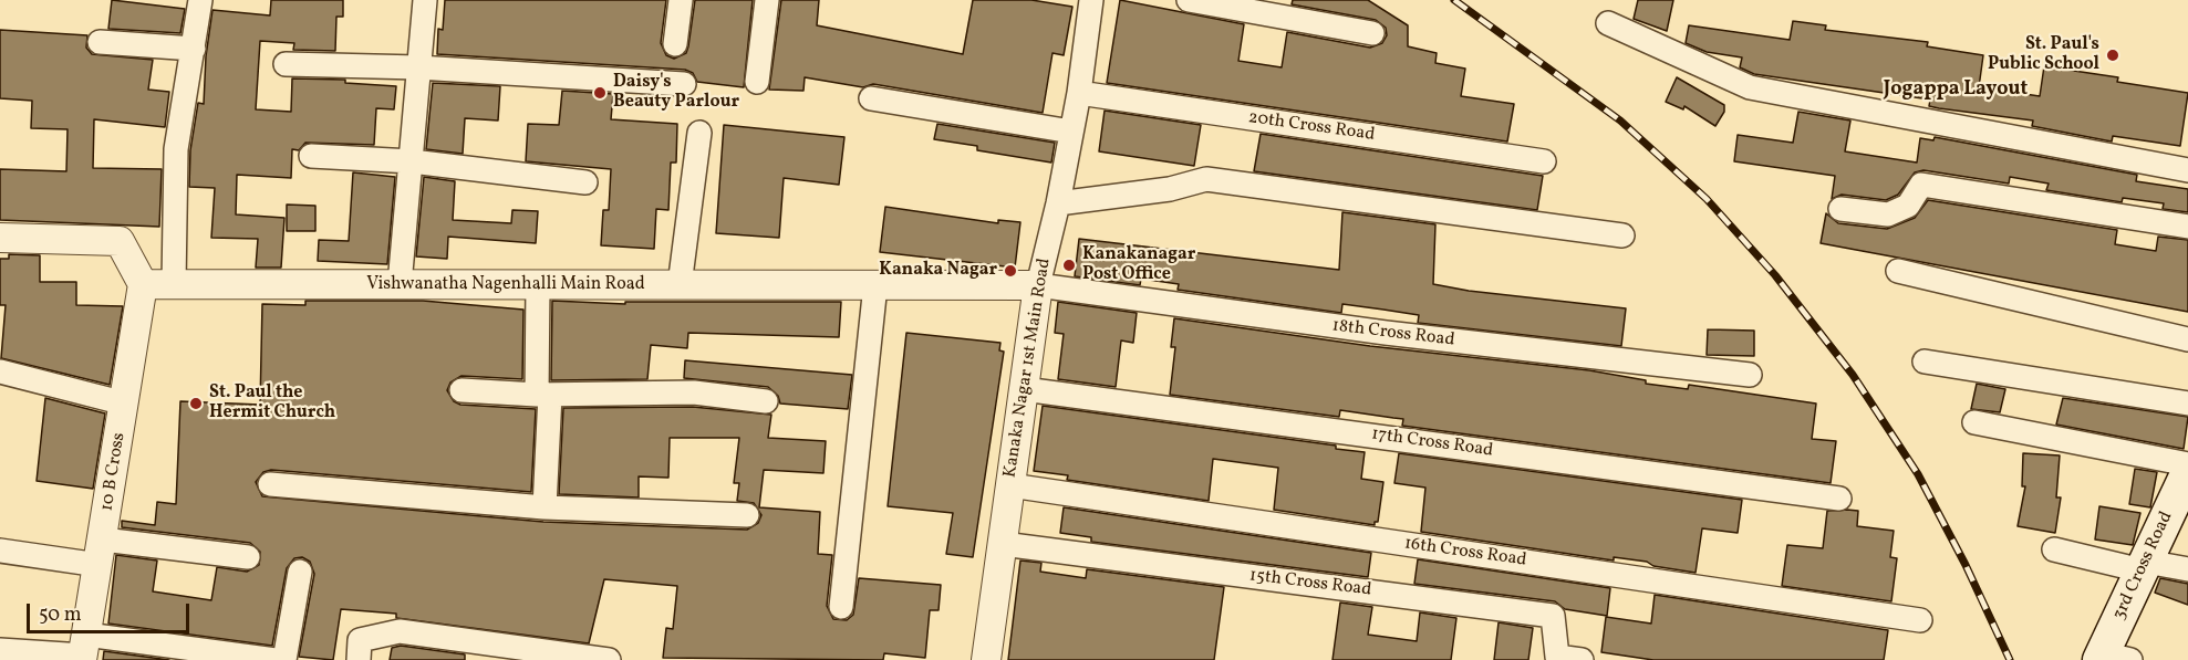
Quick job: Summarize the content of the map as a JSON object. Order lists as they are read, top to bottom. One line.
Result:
{"streets":{"main road":["3rd Cross Road"],"street":["20th Cross Road","Vishwanatha Nagenhalli Main Road","18th Cross Road","Kanaka Nagar 1st Main Road","17th Cross Road","10 B Cross","16th Cross Road","15th Cross Road"]},"crossings":[["20th Cross Road","Kanaka Nagar 1st Main Road"],["Vishwanatha Nagenhalli Main Road","18th Cross Road"],["Vishwanatha Nagenhalli Main Road","Kanaka Nagar 1st Main Road"],["Vishwanatha Nagenhalli Main Road","10 B Cross"],["18th Cross Road","Kanaka Nagar 1st Main Road"],["Kanaka Nagar 1st Main Road","17th Cross Road"],["Kanaka Nagar 1st Main Road","16th Cross Road"],["Kanaka Nagar 1st Main Road","15th Cross Road"]],"districts":["Jogappa Layout"],"places":["St. Paul's Public School","Daisy's Beauty Parlour","Kanakanagar Post Office","Kanaka Nagar","St. Paul the Hermit Church"],"scale_bar":"50 m"}
